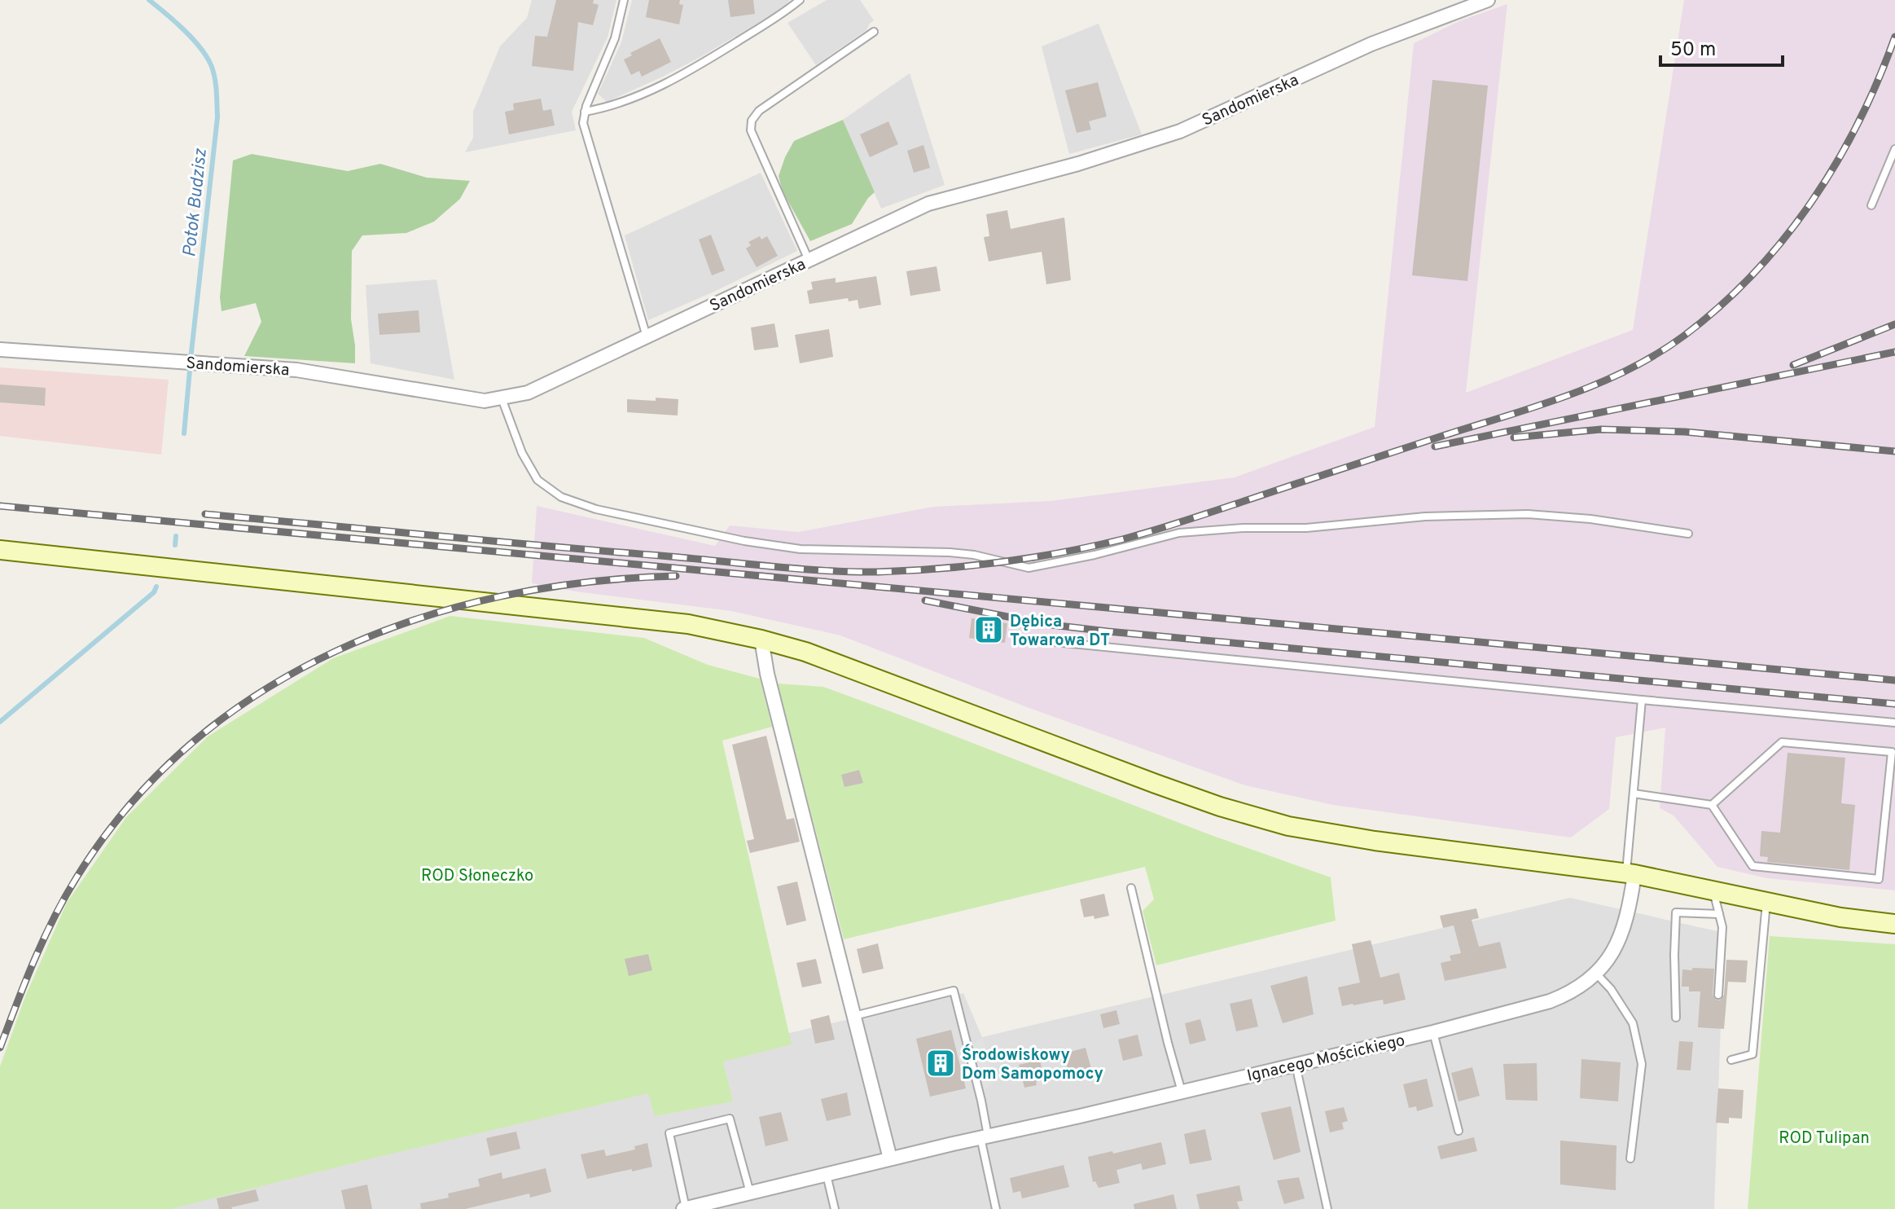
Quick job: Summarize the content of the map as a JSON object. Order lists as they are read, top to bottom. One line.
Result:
{"streets":{"street":["Sandomierska","Ignacego Mościckiego"]},"water":["Potok Budzisz"],"parks":["ROD Słoneczko","ROD Tulipan"],"places":{"building":["Dębica Towarowa DT","Środowiskowy Dom Samopomocy"]},"scale_bar":"50 m"}
